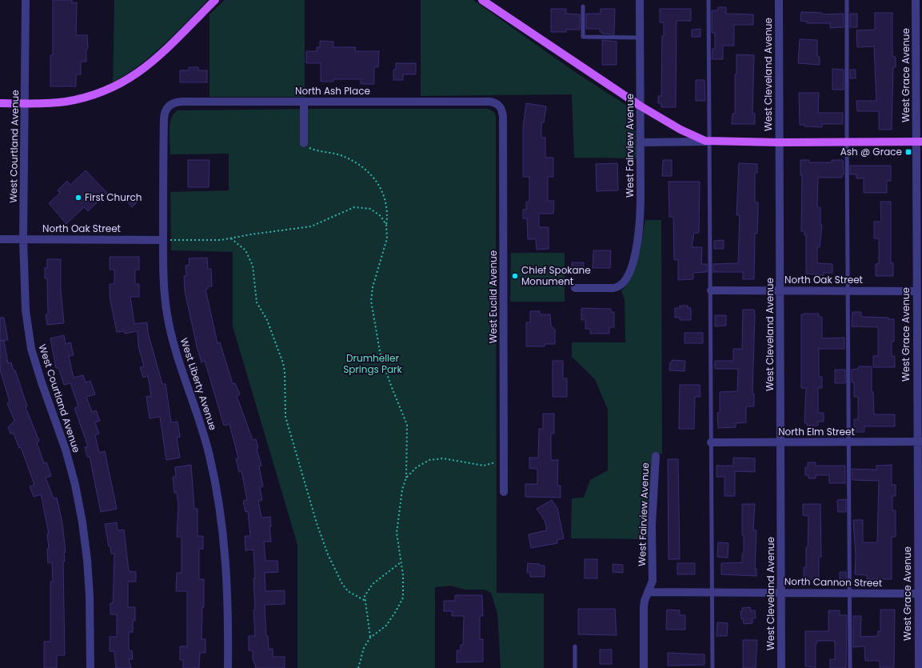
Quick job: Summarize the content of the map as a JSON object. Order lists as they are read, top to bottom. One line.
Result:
{"streets":{"street":["West Cleveland Avenue","West Grace Avenue","North Ash Place","West Fairview Avenue","West Courtland Avenue","North Oak Street","West Euclid Avenue","West Liberty Avenue","North Elm Street","North Cannon Street"]},"crossings":[["West Cleveland Avenue","North Oak Street"],["West Cleveland Avenue","North Elm Street"],["West Cleveland Avenue","North Cannon Street"],["West Grace Avenue","North Oak Street"],["West Grace Avenue","North Elm Street"],["West Grace Avenue","North Cannon Street"],["North Ash Place","West Euclid Avenue"],["North Ash Place","West Liberty Avenue"],["West Fairview Avenue","North Cannon Street"],["West Courtland Avenue","North Oak Street"],["North Oak Street","West Liberty Avenue"]],"parks":["Drumheller Springs Park"],"places":{"transit":["Ash @ Grace"],"other":["First Church","Chief Spokane Monument"]}}
